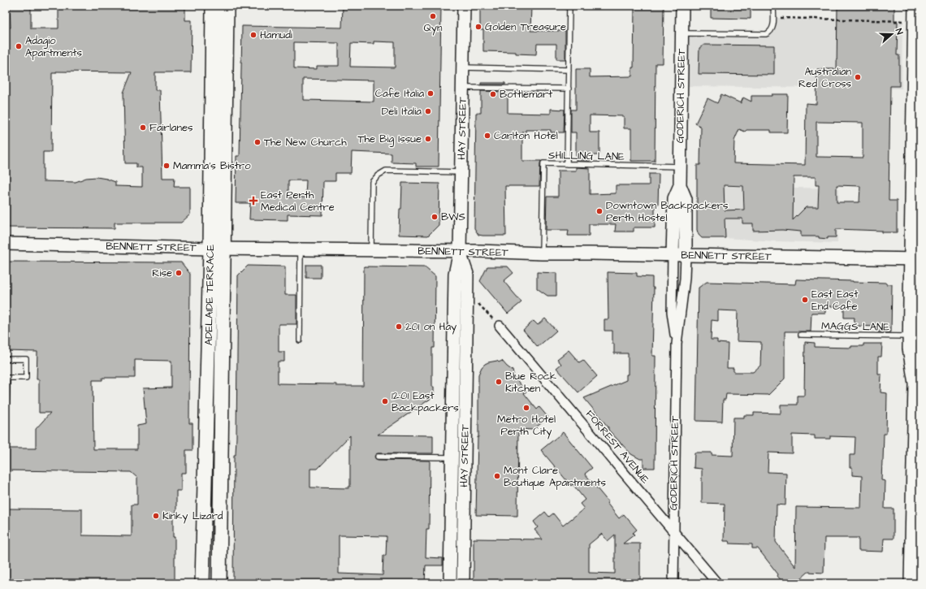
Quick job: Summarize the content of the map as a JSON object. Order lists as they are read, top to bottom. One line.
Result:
{"streets":{"main road":["GODERICH STREET","HAY STREET","BENNETT STREET","ADELAIDE TERRACE"],"street":["FORREST AVENUE"],"lane":["SHILLING LANE","MAGGS LANE"]},"crossings":[["GODERICH STREET","SHILLING LANE"],["GODERICH STREET","BENNETT STREET"],["GODERICH STREET","FORREST AVENUE"],["HAY STREET","BENNETT STREET"],["SHILLING LANE","BENNETT STREET"],["BENNETT STREET","ADELAIDE TERRACE"]],"places":{"other":["Qyn","Golden Treasure","Hamudi","Adagio Apartments","Australian Red Cross","Cafe Italia","Bottlemart","Deli Italia","Fairlanes","Carlton Hotel","The Big Issue","The New Church","Mamma‘s Bistro","Downtown Backpackers Perth Hostel","BWS","Rise","East East End Cafe","201 on Hay","Blue Rock Kitchen","12:01 East Backpackers","Metro Hotel Perth City","Mont Clare Boutique Apartments","Kinky Lizard"],"health":["East Perth Medical Centre"]},"north":"right"}
